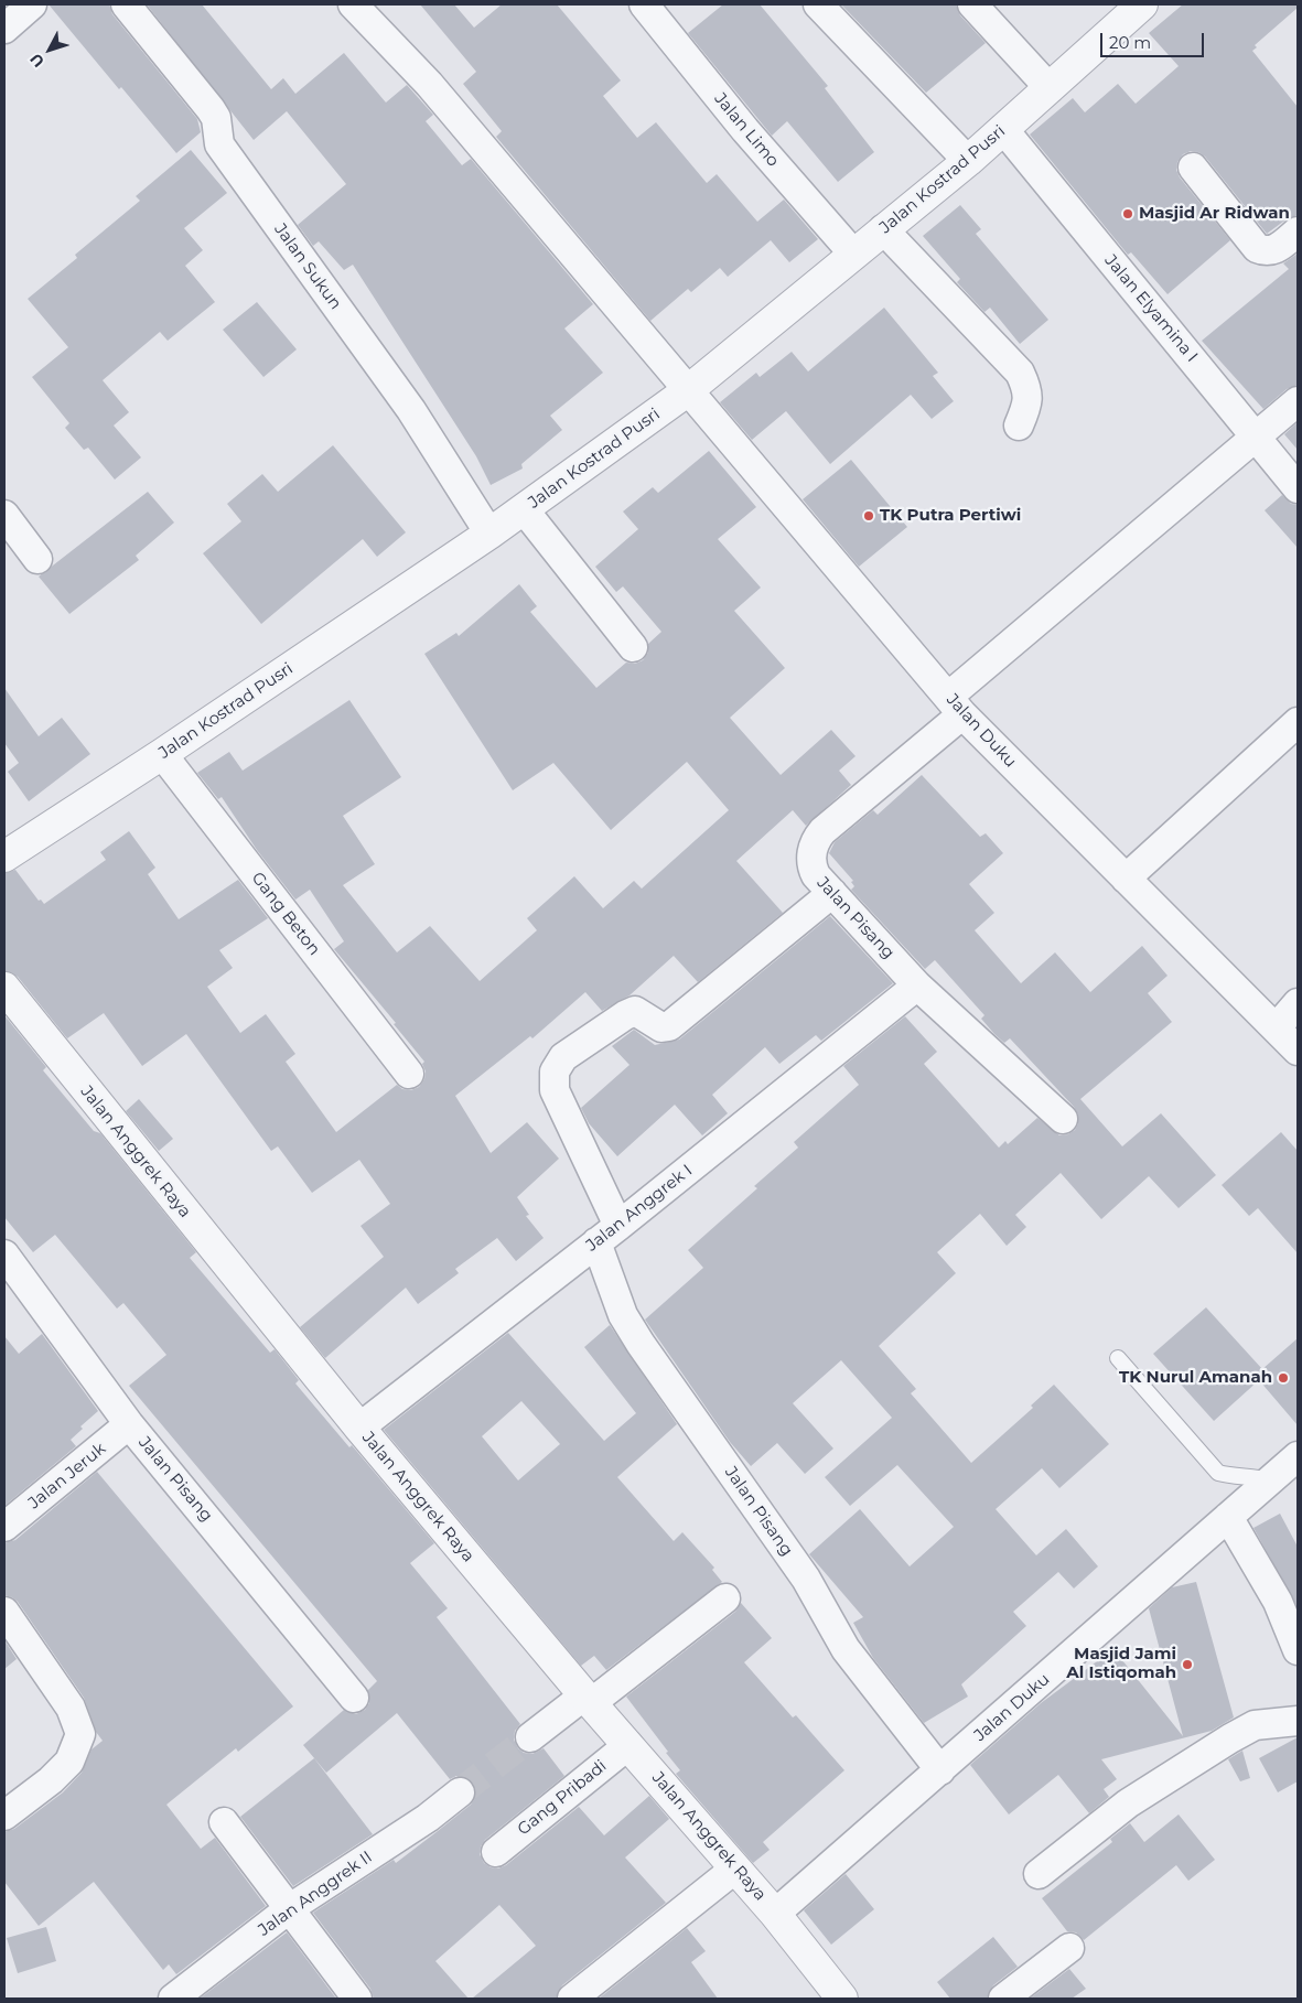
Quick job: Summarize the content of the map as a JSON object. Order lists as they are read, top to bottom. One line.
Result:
{"streets":{"street":["Jalan Limo","Jalan Kostrad Pusri","Jalan Sukun","Jalan Elyamina I","Jalan Duku","Gang Beton","Jalan Pisang","Jalan Anggrek Raya","Jalan Anggrek I","Jalan Jeruk","Gang Pribadi","Jalan Anggrek II"]},"crossings":[["Jalan Limo","Jalan Kostrad Pusri"],["Jalan Kostrad Pusri","Jalan Sukun"],["Jalan Kostrad Pusri","Jalan Elyamina I"],["Jalan Kostrad Pusri","Jalan Duku"],["Jalan Kostrad Pusri","Gang Beton"],["Jalan Elyamina I","Jalan Pisang"],["Jalan Duku","Jalan Pisang"],["Jalan Duku","Jalan Anggrek Raya"],["Jalan Pisang","Jalan Anggrek I"],["Jalan Pisang","Jalan Jeruk"],["Jalan Anggrek Raya","Jalan Anggrek I"],["Jalan Anggrek Raya","Gang Pribadi"]],"places":["Masjid Ar Ridwan","TK Putra Pertiwi","TK Nurul Amanah","Masjid Jami Al Istiqomah"],"scale_bar":"20 m","north":"bottom left"}
